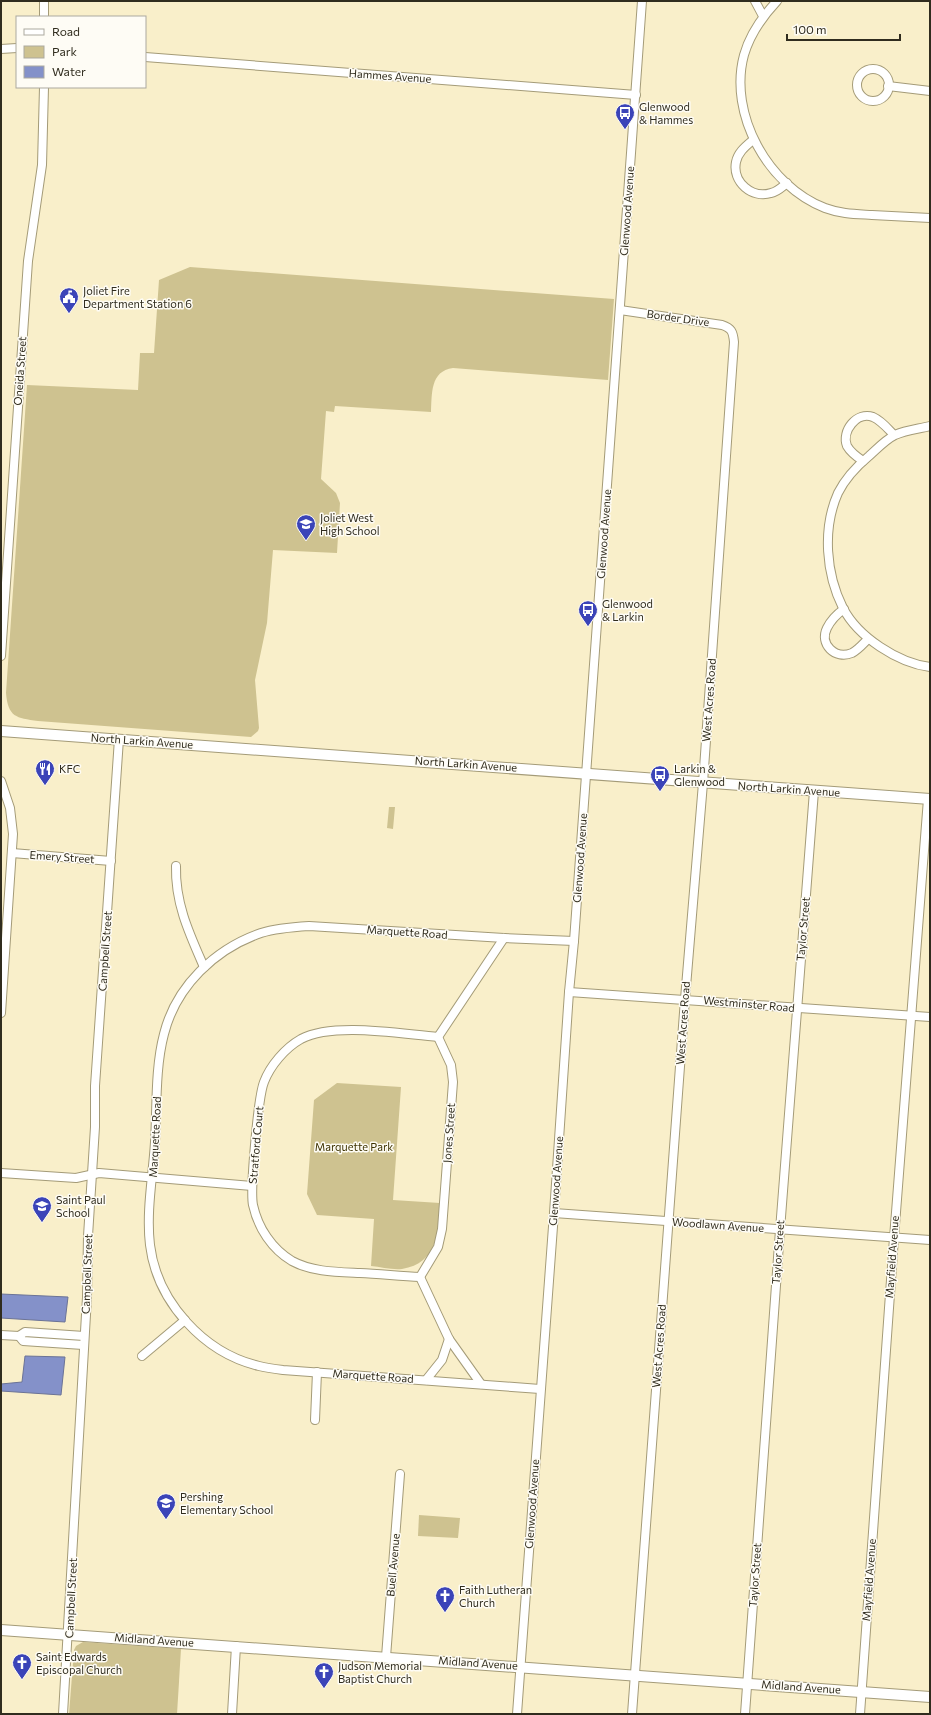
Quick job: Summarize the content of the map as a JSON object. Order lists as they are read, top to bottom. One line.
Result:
{"streets":{"main road":["North Larkin Avenue","Midland Avenue"],"street":["Hammes Avenue","Glenwood Avenue","Border Drive","Oneida Street","West Acres Road","Emery Street","Taylor Street","Marquette Road","Campbell Street","Westminster Road","Jones Street","Stratford Court","Woodlawn Avenue","Mayfield Avenue","Buell Avenue"]},"crossings":[["Hammes Avenue","Glenwood Avenue"],["Glenwood Avenue","Border Drive"],["Glenwood Avenue","North Larkin Avenue"],["Glenwood Avenue","Marquette Road"],["Glenwood Avenue","Westminster Road"],["Glenwood Avenue","Woodlawn Avenue"],["Glenwood Avenue","Midland Avenue"],["Border Drive","West Acres Road"],["West Acres Road","North Larkin Avenue"],["West Acres Road","Westminster Road"],["West Acres Road","Woodlawn Avenue"],["West Acres Road","Midland Avenue"],["North Larkin Avenue","Taylor Street"],["North Larkin Avenue","Campbell Street"],["North Larkin Avenue","Mayfield Avenue"],["Emery Street","Campbell Street"],["Taylor Street","Westminster Road"],["Taylor Street","Woodlawn Avenue"],["Taylor Street","Midland Avenue"],["Campbell Street","Midland Avenue"],["Westminster Road","Mayfield Avenue"],["Jones Street","Stratford Court"],["Woodlawn Avenue","Mayfield Avenue"],["Mayfield Avenue","Midland Avenue"],["Buell Avenue","Midland Avenue"]],"parks":["Marquette Park"],"places":{"bus stop":["Glenwood & Hammes","Glenwood & Larkin","Larkin & Glenwood"],"public building":["Joliet Fire Department Station 6"],"school or university":["Joliet West High School","Saint Paul School","Pershing Elementary School"],"restaurant":["KFC"],"church":["Faith Lutheran Church","Saint Edwards Episcopal Church","Judson Memorial Baptist Church"]},"legend":["Road","Park","Water"],"scale_bar":"100 m"}
